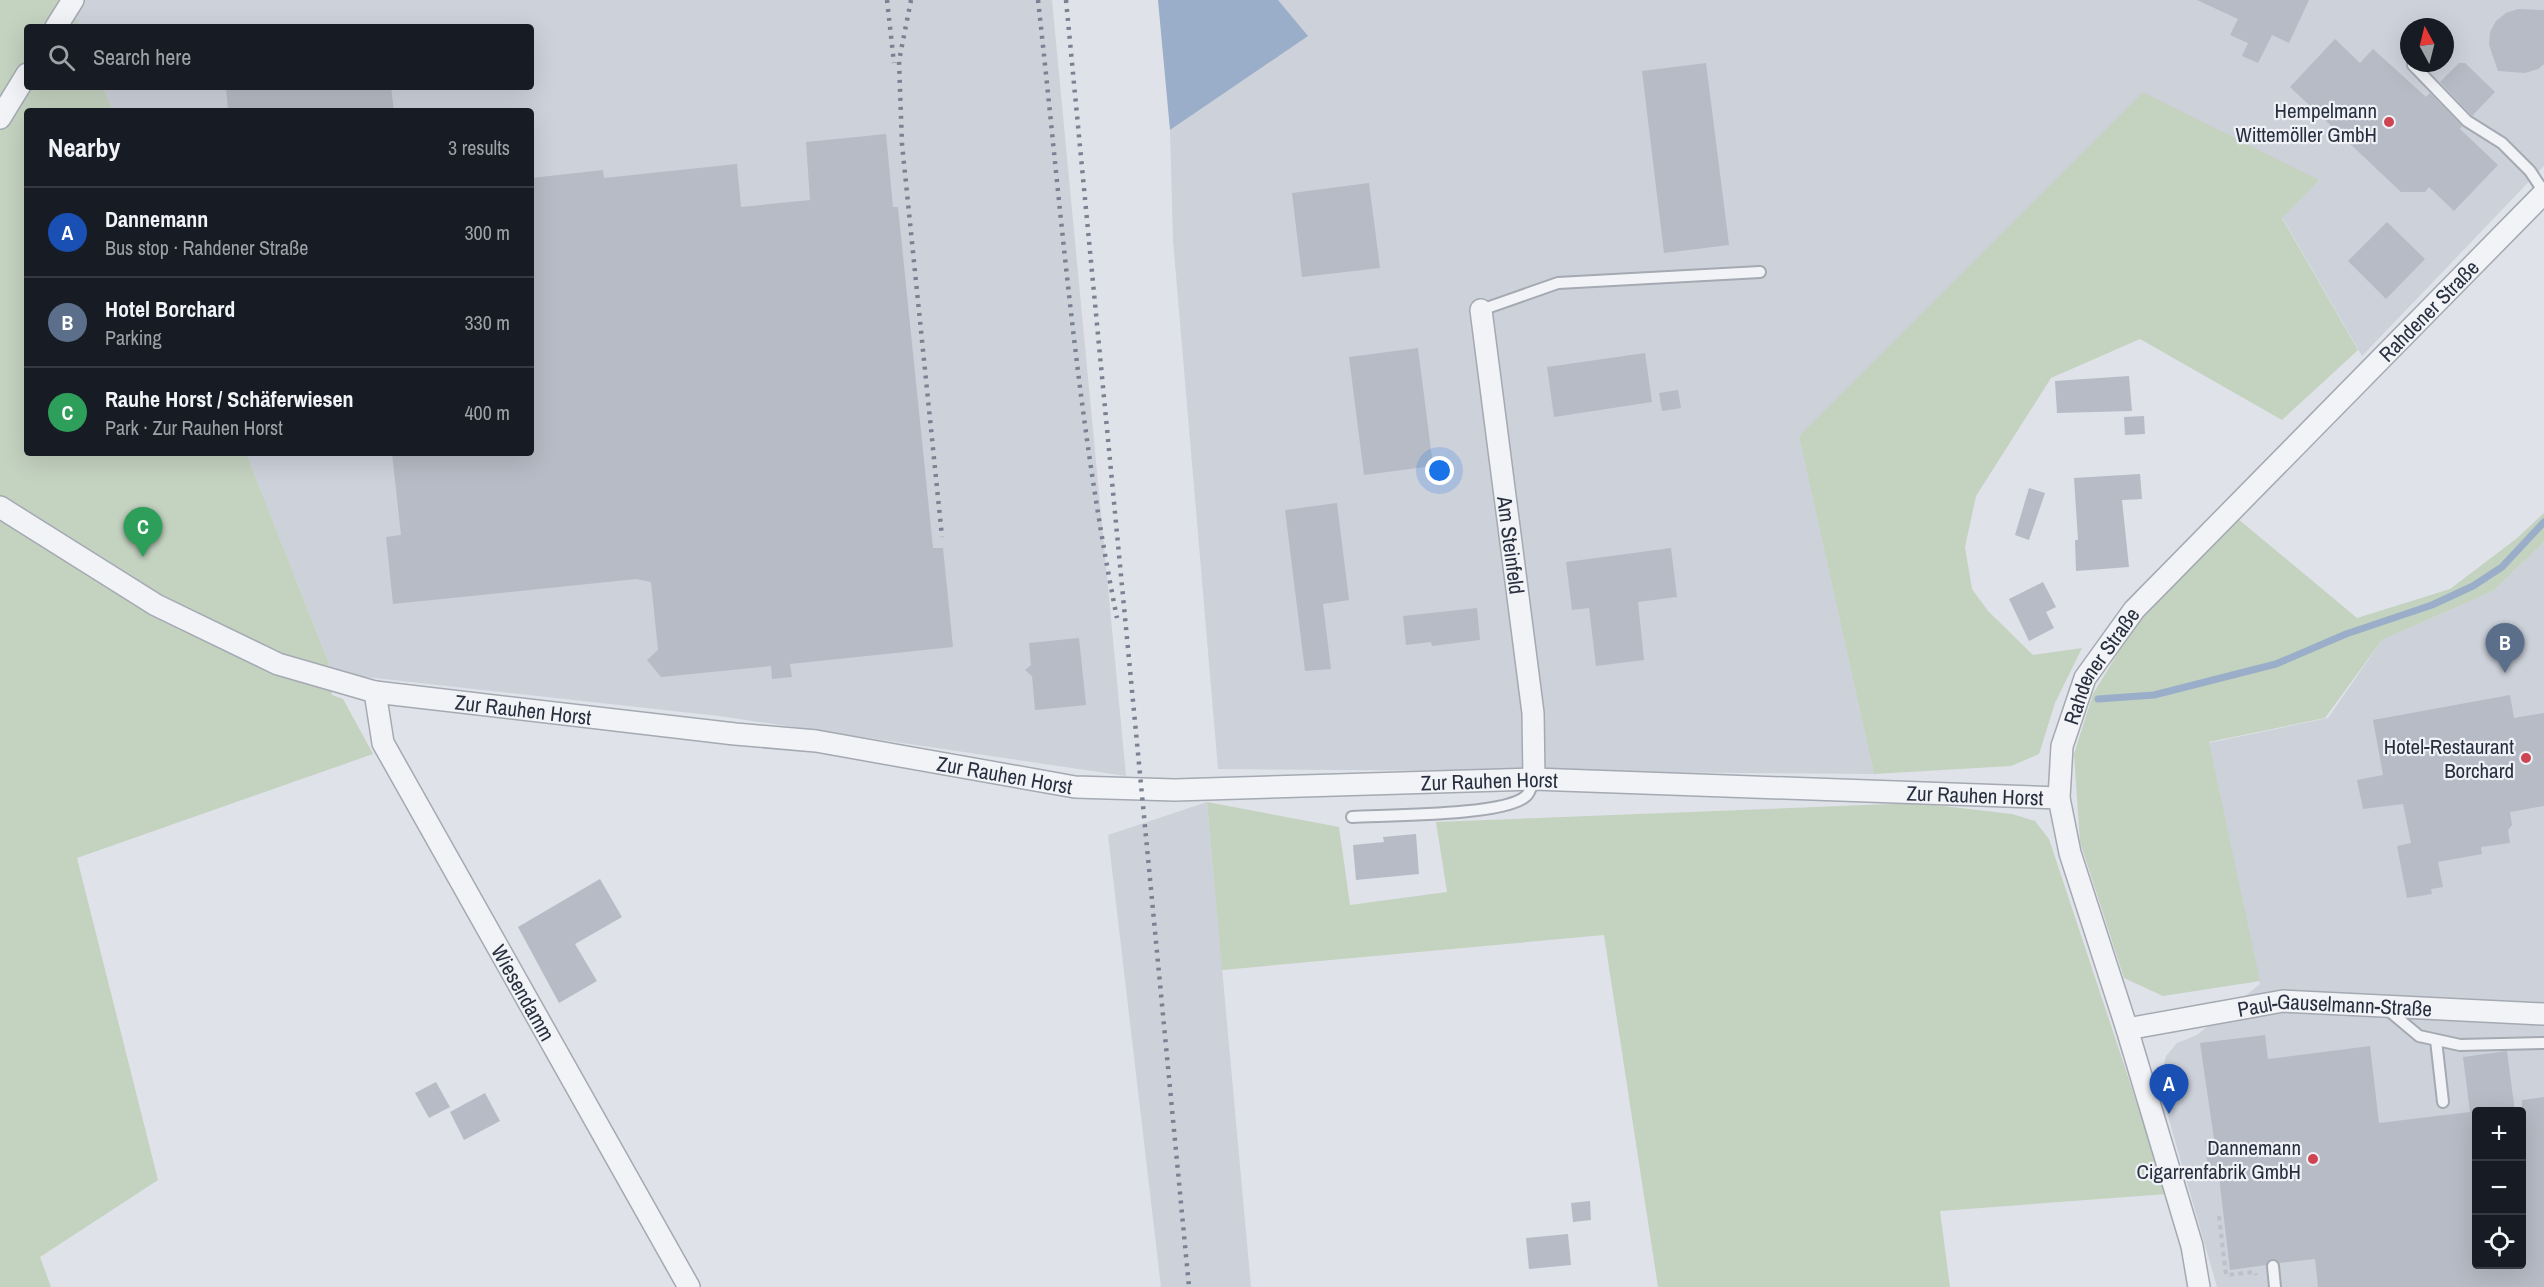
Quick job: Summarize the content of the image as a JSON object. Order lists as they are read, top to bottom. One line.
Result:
{"streets":{"street":["Rahdener Straße","Am Steinfeld","Zur Rauhen Horst","Wiesendamm","Paul-Gauselmann-Straße"]},"crossings":[["Rahdener Straße","Zur Rauhen Horst"],["Rahdener Straße","Paul-Gauselmann-Straße"],["Am Steinfeld","Zur Rauhen Horst"],["Zur Rauhen Horst","Wiesendamm"]],"places":["Hempelmann Wittemöller GmbH","Hotel-Restaurant Borchard","Dannemann Cigarrenfabrik GmbH"],"north":"top","page":{"search":"Search here","heading":["Nearby","3 results"],"list":[{"mark":"A","name":"Dannemann","note":"Bus stop · Rahdener Straße","value":"300 m"},{"mark":"B","name":"Hotel Borchard","note":"Parking","value":"330 m"},{"mark":"C","name":"Rauhe Horst / Schäferwiesen","note":"Park · Zur Rauhen Horst","value":"400 m"}],"pins":["C","B","A"],"map_buttons":["+","−"]}}
